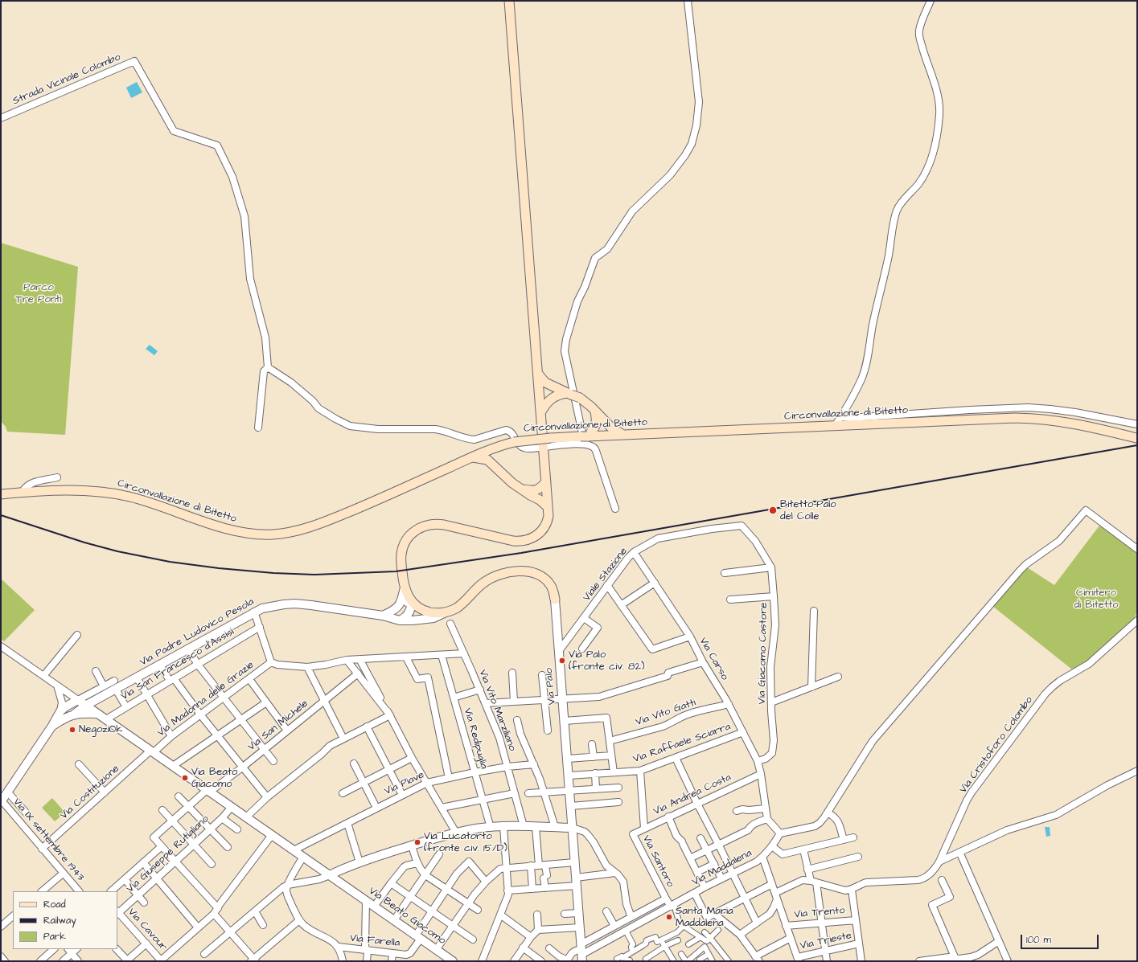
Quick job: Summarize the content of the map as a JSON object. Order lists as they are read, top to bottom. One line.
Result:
{"streets":{"main road":["Circonvallazione di Bitetto","Via Palo"],"street":["Strada Vicinale Colombo","Viale Stazione","Via Padre Ludovico Pesola","Via Giacomo Castore","Via Carso","Via San Francesco d'Assisi","Via Madonna delle Grazie","Via Vito Marziliano","Via Vito Gatti","Via San Michele","Via Redipuglia","Via Raffaele Sciarra","Via Cristoforo Colombo","Via Piave","Via Costituzione","Via Andrea Costa","Via IX settembre 1943","Via Giuseppe Rutigliano","Via Santoro","Via Maddalena","Via Trento","Via Beato Giacomo","Via Cavour","Via Farella","Via Trieste"]},"crossings":[["Viale Stazione","Via Giacomo Castore"],["Viale Stazione","Via Carso"],["Viale Stazione","Via Palo"],["Via Padre Ludovico Pesola","Via Palo"],["Via Padre Ludovico Pesola","Via Beato Giacomo"],["Via Giacomo Castore","Via Carso"],["Via Carso","Via Vito Gatti"],["Via Carso","Via Raffaele Sciarra"],["Via San Francesco d'Assisi","Via Beato Giacomo"],["Via Palo","Via Raffaele Sciarra"],["Via Palo","Via Maddalena"],["Via Madonna delle Grazie","Via Costituzione"],["Via Madonna delle Grazie","Via Beato Giacomo"],["Via Vito Marziliano","Via Piave"],["Via San Michele","Via Beato Giacomo"],["Via Redipuglia","Via Piave"],["Via Piave","Via Beato Giacomo"],["Via Costituzione","Via IX settembre 1943"],["Via Costituzione","Via Beato Giacomo"],["Via Andrea Costa","Via Santoro"],["Via Giuseppe Rutigliano","Via Beato Giacomo"],["Via Giuseppe Rutigliano","Via Cavour"],["Via Beato Giacomo","Via Farella"]],"parks":["Parco Tre Ponti","Cimitero di Bitetto"],"places":["Bitetto-Palo del Colle","Via Palo (fronte civ. 82)","NegoziOk","Via Beato Giacomo","Via Lucatorto (fronte civ. 15/D)","Santa Maria Maddalena"],"legend":["Road","Railway","Park"],"scale_bar":"100 m"}
